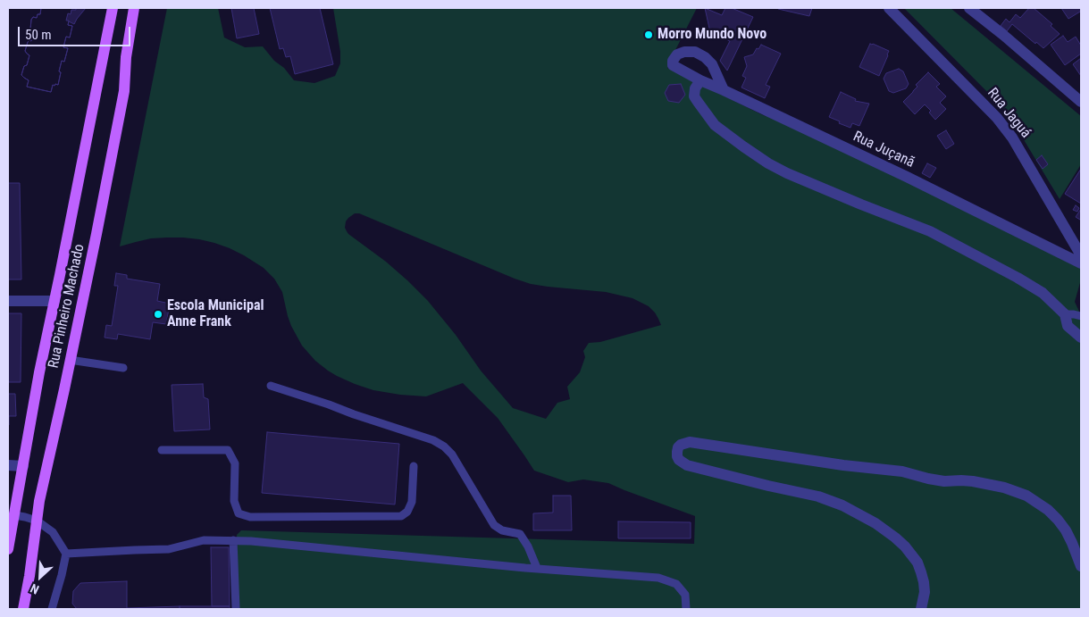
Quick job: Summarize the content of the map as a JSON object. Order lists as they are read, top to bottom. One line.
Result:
{"streets":{"main road":["Rua Pinheiro Machado"],"street":["Rua Jaguá","Rua Juçanã"]},"places":["Morro Mundo Novo","Escola Municipal Anne Frank"],"scale_bar":"50 m","north":"bottom left"}
